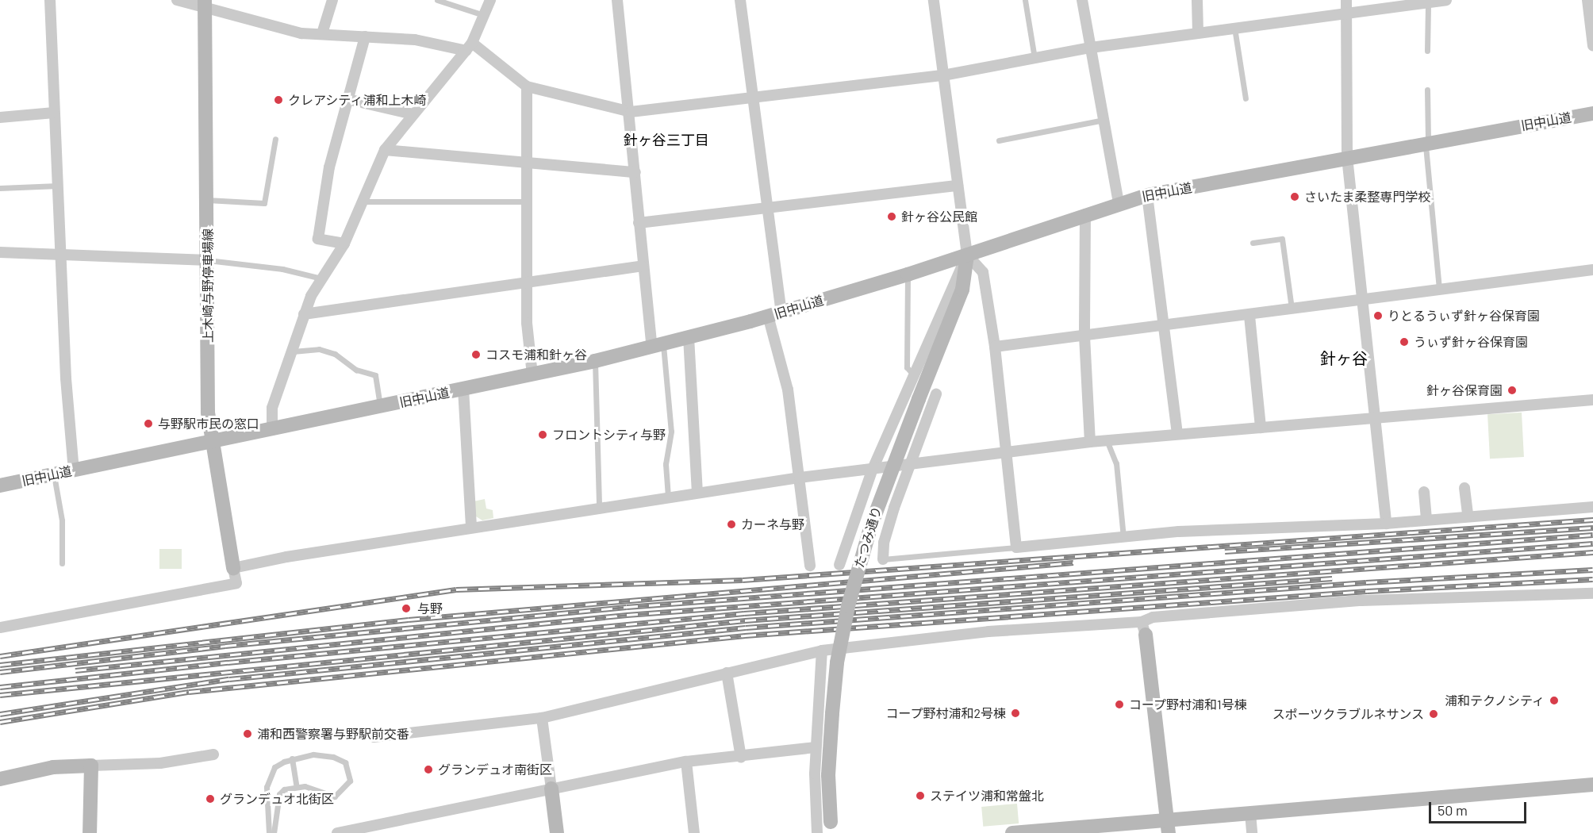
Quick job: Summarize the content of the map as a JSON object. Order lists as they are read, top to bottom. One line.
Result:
{"streets":{"main road":["旧中山道","上木崎与野停車場線","たつみ通り"]},"crossings":[["旧中山道","上木崎与野停車場線"],["旧中山道","たつみ通り"]],"districts":["針ヶ谷三丁目","針ヶ谷"],"places":["クレアシティ浦和上木崎","さいたま柔整専門学校","針ヶ谷公民館","りとるうぃず針ヶ谷保育園","うぃず針ヶ谷保育園","コスモ浦和針ヶ谷","針ヶ谷保育園","与野駅市民の窓口","フロントシティ与野","カーネ与野","与野","浦和テクノシティ","コープ野村浦和1号棟","コープ野村浦和2号棟","スポーツクラブルネサンス","浦和西警察署与野駅前交番","グランデュオ南街区","ステイツ浦和常盤北","グランデュオ北街区"],"scale_bar":"50 m"}
